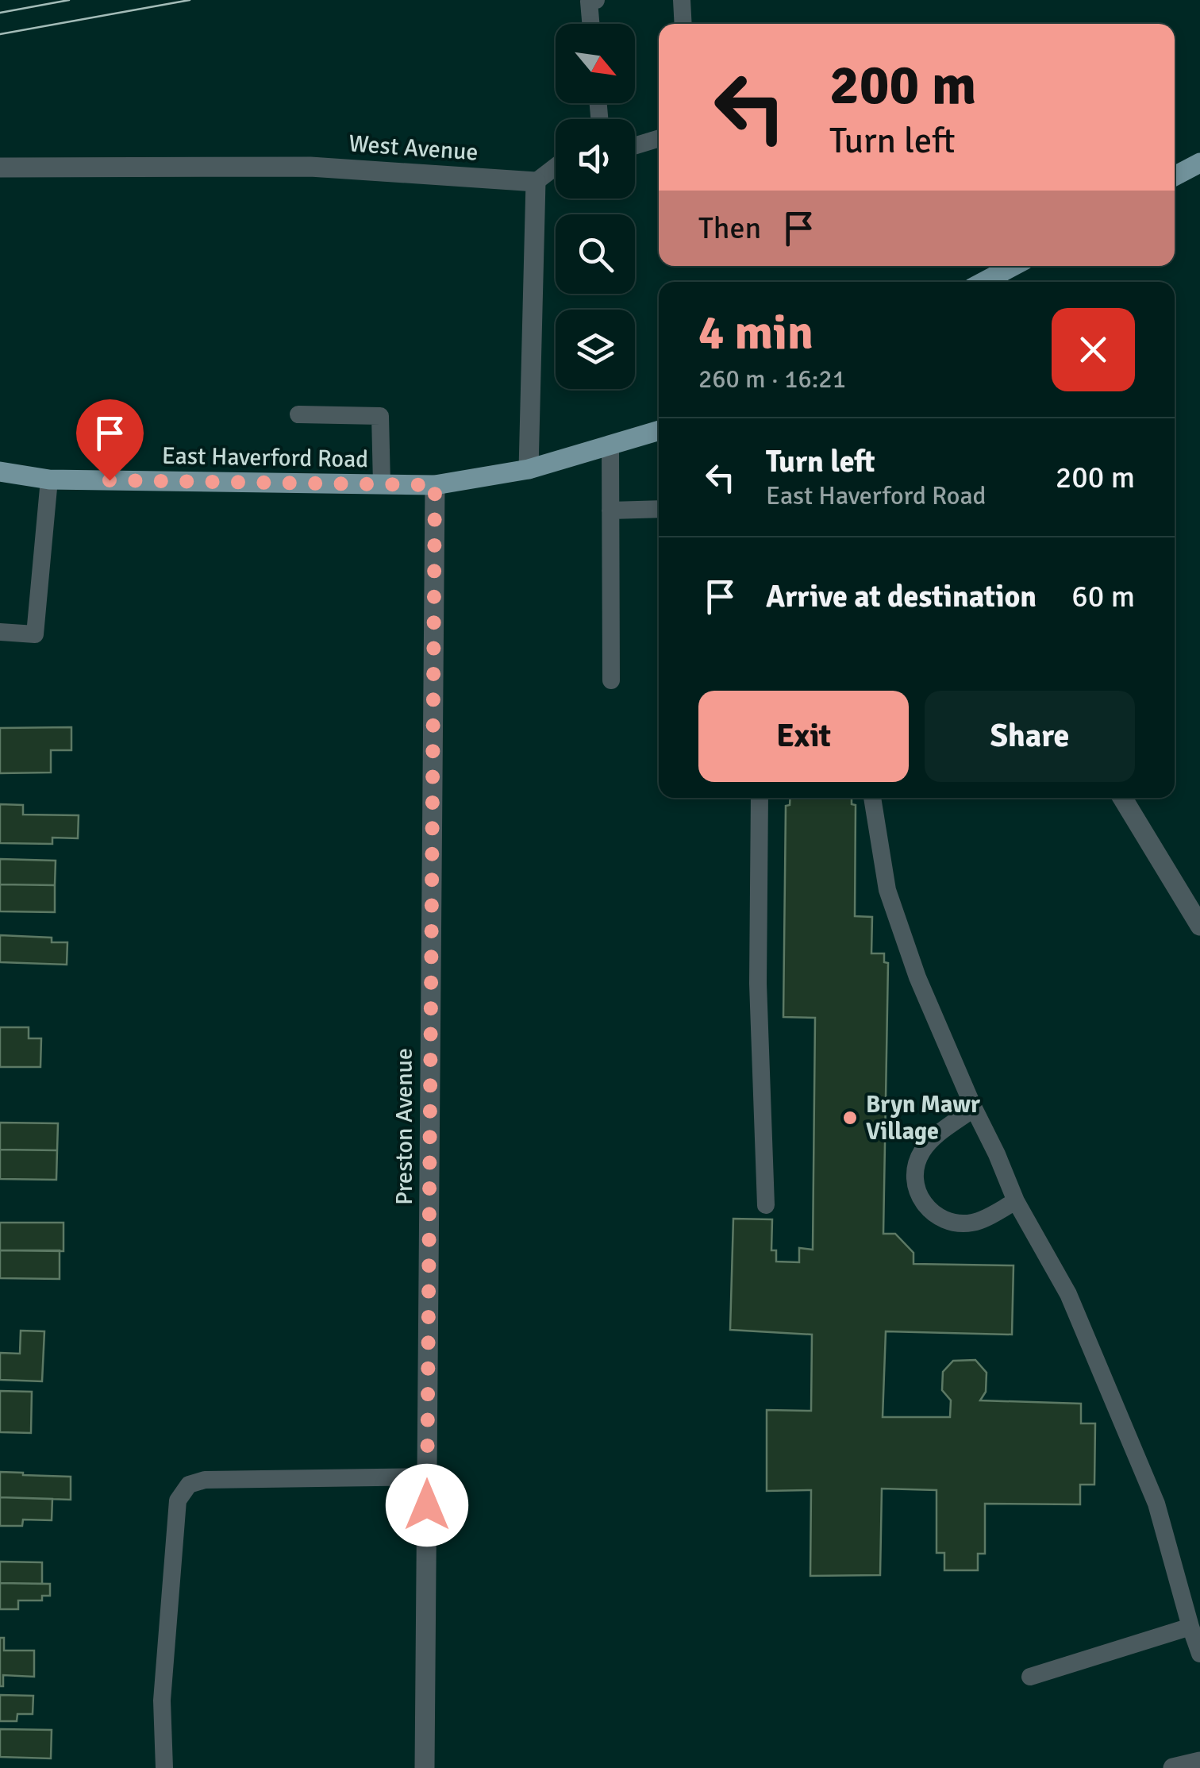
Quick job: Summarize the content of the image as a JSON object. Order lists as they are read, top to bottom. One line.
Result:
{"streets":{"main road":["East Haverford Road"],"street":["West Avenue","Preston Avenue"]},"crossings":[["East Haverford Road","Preston Avenue"]],"places":["Bryn Mawr Village"],"north":"bottom right","page":{"turn":["200 m","Turn left"],"then":"Then","heading":["4 min","260 m · 16:21"],"list":[{"name":"Turn left","note":"East Haverford Road","value":"200 m"},{"name":"Arrive at destination","value":"60 m"}],"buttons":["Exit","Share"]}}
